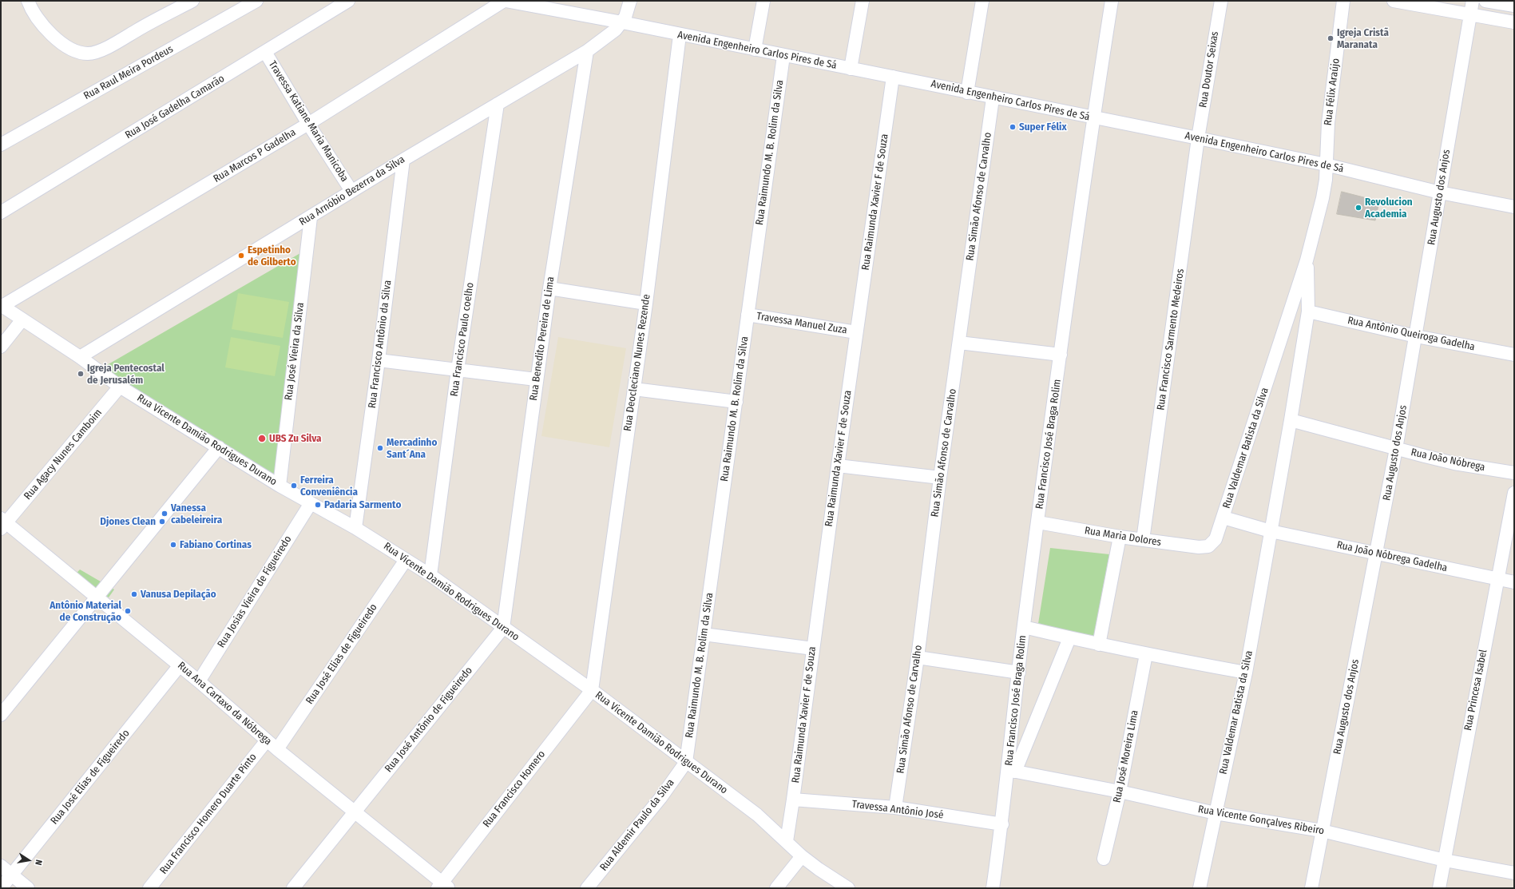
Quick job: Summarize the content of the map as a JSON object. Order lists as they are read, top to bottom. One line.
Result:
{"streets":{"street":["Avenida Engenheiro Carlos Pires de Sá","Rua Doutor Seixas","Rua Raul Meira Pordeus","Rua Félix Araújo","Rua José Gadelha Camarão","Travessa Katiane Maria Manicoba","Rua Raimundo M. B. Rolim da Silva","Rua Marcos P Gadelha","Rua Arnóbio Bezerra da Silva","Rua Simão Afonso de Carvalho","Rua Augusto dos Anjos","Rua Raimunda Xavier F de Souza","Travessa Manuel Zuza","Rua Antônio Queiroga Gadelha","Rua Benedito Pereira de Lima","Rua Francisco Paulo coelho","Rua Francisco Sarmento Medeiros","Rua Francisco Antônio da Silva","Rua José Vieira da Silva","Rua Deocleciano Nunes Rezende","Rua Vicente Damião Rodrigues Durano","Rua Francisco José Braga Rolim","Rua Valdemar Batista da Silva","Rua Agacy Nunes Camboim","Rua João Nóbrega","Rua Maria Dolores","Rua João Nóbrega Gadelha","Rua Josias Vieira de Figueiredo","Rua José Elias de Figueiredo","Rua Princesa Isabel","Rua Ana Cartaxo da Nóbrega","Rua José Antônio de Figueiredo","Rua José Moreira Lima","Rua Francisco Homero","Travessa Antônio José","Rua Francisco Homero Duarte Pinto","Rua Vicente Gonçalves Ribeiro","Rua Aldemir Paulo da Silva"]},"crossings":[["Avenida Engenheiro Carlos Pires de Sá","Rua Doutor Seixas"],["Avenida Engenheiro Carlos Pires de Sá","Rua Félix Araújo"],["Avenida Engenheiro Carlos Pires de Sá","Rua Raimundo M. B. Rolim da Silva"],["Avenida Engenheiro Carlos Pires de Sá","Rua Marcos P Gadelha"],["Avenida Engenheiro Carlos Pires de Sá","Rua Arnóbio Bezerra da Silva"],["Avenida Engenheiro Carlos Pires de Sá","Rua Simão Afonso de Carvalho"],["Avenida Engenheiro Carlos Pires de Sá","Rua Augusto dos Anjos"],["Avenida Engenheiro Carlos Pires de Sá","Rua Raimunda Xavier F de Souza"],["Avenida Engenheiro Carlos Pires de Sá","Rua Francisco Sarmento Medeiros"],["Avenida Engenheiro Carlos Pires de Sá","Rua Deocleciano Nunes Rezende"],["Avenida Engenheiro Carlos Pires de Sá","Rua Francisco José Braga Rolim"],["Avenida Engenheiro Carlos Pires de Sá","Rua Valdemar Batista da Silva"],["Rua Doutor Seixas","Rua Francisco Sarmento Medeiros"],["Rua Félix Araújo","Rua Valdemar Batista da Silva"],["Rua José Gadelha Camarão","Travessa Katiane Maria Manicoba"],["Travessa Katiane Maria Manicoba","Rua Marcos P Gadelha"],["Travessa Katiane Maria Manicoba","Rua Arnóbio Bezerra da Silva"],["Rua Raimundo M. B. Rolim da Silva","Travessa Manuel Zuza"],["Rua Raimundo M. B. Rolim da Silva","Rua Vicente Damião Rodrigues Durano"],["Rua Raimundo M. B. Rolim da Silva","Rua Aldemir Paulo da Silva"],["Rua Marcos P Gadelha","Rua Vicente Damião Rodrigues Durano"],["Rua Arnóbio Bezerra da Silva","Rua Benedito Pereira de Lima"],["Rua Arnóbio Bezerra da Silva","Rua Francisco Paulo coelho"],["Rua Arnóbio Bezerra da Silva","Rua Francisco Antônio da Silva"],["Rua Arnóbio Bezerra da Silva","Rua José Vieira da Silva"],["Rua Arnóbio Bezerra da Silva","Rua Vicente Damião Rodrigues Durano"],["Rua Simão Afonso de Carvalho","Travessa Antônio José"],["Rua Augusto dos Anjos","Rua Antônio Queiroga Gadelha"],["Rua Augusto dos Anjos","Rua João Nóbrega"],["Rua Augusto dos Anjos","Rua João Nóbrega Gadelha"],["Rua Augusto dos Anjos","Rua Vicente Gonçalves Ribeiro"],["Rua Raimunda Xavier F de Souza","Travessa Manuel Zuza"],["Rua Raimunda Xavier F de Souza","Rua Vicente Damião Rodrigues Durano"],["Rua Raimunda Xavier F de Souza","Travessa Antônio José"],["Rua Benedito Pereira de Lima","Rua Vicente Damião Rodrigues Durano"],["Rua Benedito Pereira de Lima","Rua José Antônio de Figueiredo"],["Rua Francisco Paulo coelho","Rua Vicente Damião Rodrigues Durano"],["Rua Francisco Sarmento Medeiros","Rua Maria Dolores"],["Rua Francisco Antônio da Silva","Rua Vicente Damião Rodrigues Durano"],["Rua José Vieira da Silva","Rua Vicente Damião Rodrigues Durano"],["Rua Deocleciano Nunes Rezende","Rua Vicente Damião Rodrigues Durano"],["Rua Deocleciano Nunes Rezende","Rua Francisco Homero"],["Rua Vicente Damião Rodrigues Durano","Rua Agacy Nunes Camboim"],["Rua Vicente Damião Rodrigues Durano","Rua Josias Vieira de Figueiredo"],["Rua Vicente Damião Rodrigues Durano","Rua José Elias de Figueiredo"],["Rua Vicente Damião Rodrigues Durano","Rua José Antônio de Figueiredo"],["Rua Vicente Damião Rodrigues Durano","Rua Francisco Homero"],["Rua Vicente Damião Rodrigues Durano","Rua Aldemir Paulo da Silva"],["Rua Francisco José Braga Rolim","Rua Maria Dolores"],["Rua Francisco José Braga Rolim","Travessa Antônio José"],["Rua Francisco José Braga Rolim","Rua Vicente Gonçalves Ribeiro"],["Rua Valdemar Batista da Silva","Rua Maria Dolores"],["Rua Valdemar Batista da Silva","Rua João Nóbrega Gadelha"],["Rua Valdemar Batista da Silva","Rua Vicente Gonçalves Ribeiro"],["Rua Agacy Nunes Camboim","Rua Ana Cartaxo da Nóbrega"],["Rua João Nóbrega Gadelha","Rua Princesa Isabel"],["Rua Josias Vieira de Figueiredo","Rua Ana Cartaxo da Nóbrega"],["Rua José Elias de Figueiredo","Rua Ana Cartaxo da Nóbrega"],["Rua Princesa Isabel","Rua Vicente Gonçalves Ribeiro"],["Rua Ana Cartaxo da Nóbrega","Rua José Antônio de Figueiredo"],["Rua Ana Cartaxo da Nóbrega","Rua Francisco Homero"],["Rua Ana Cartaxo da Nóbrega","Rua Francisco Homero Duarte Pinto"],["Rua José Moreira Lima","Rua Vicente Gonçalves Ribeiro"]],"places":["Igreja Cristã Maranata","Super Félix","Revolucion Academia","Espetinho de Gilberto","Igreja Pentecostal de Jerusalém","UBS Zu Silva","Mercadinho Sant´Ana","Ferreira Conveniência","Padaria Sarmento","Vanessa cabeleireira","Djones Clean","Fabiano Cortinas","Vanusa Depilação","Antônio Material de Construção"],"north":"right"}
